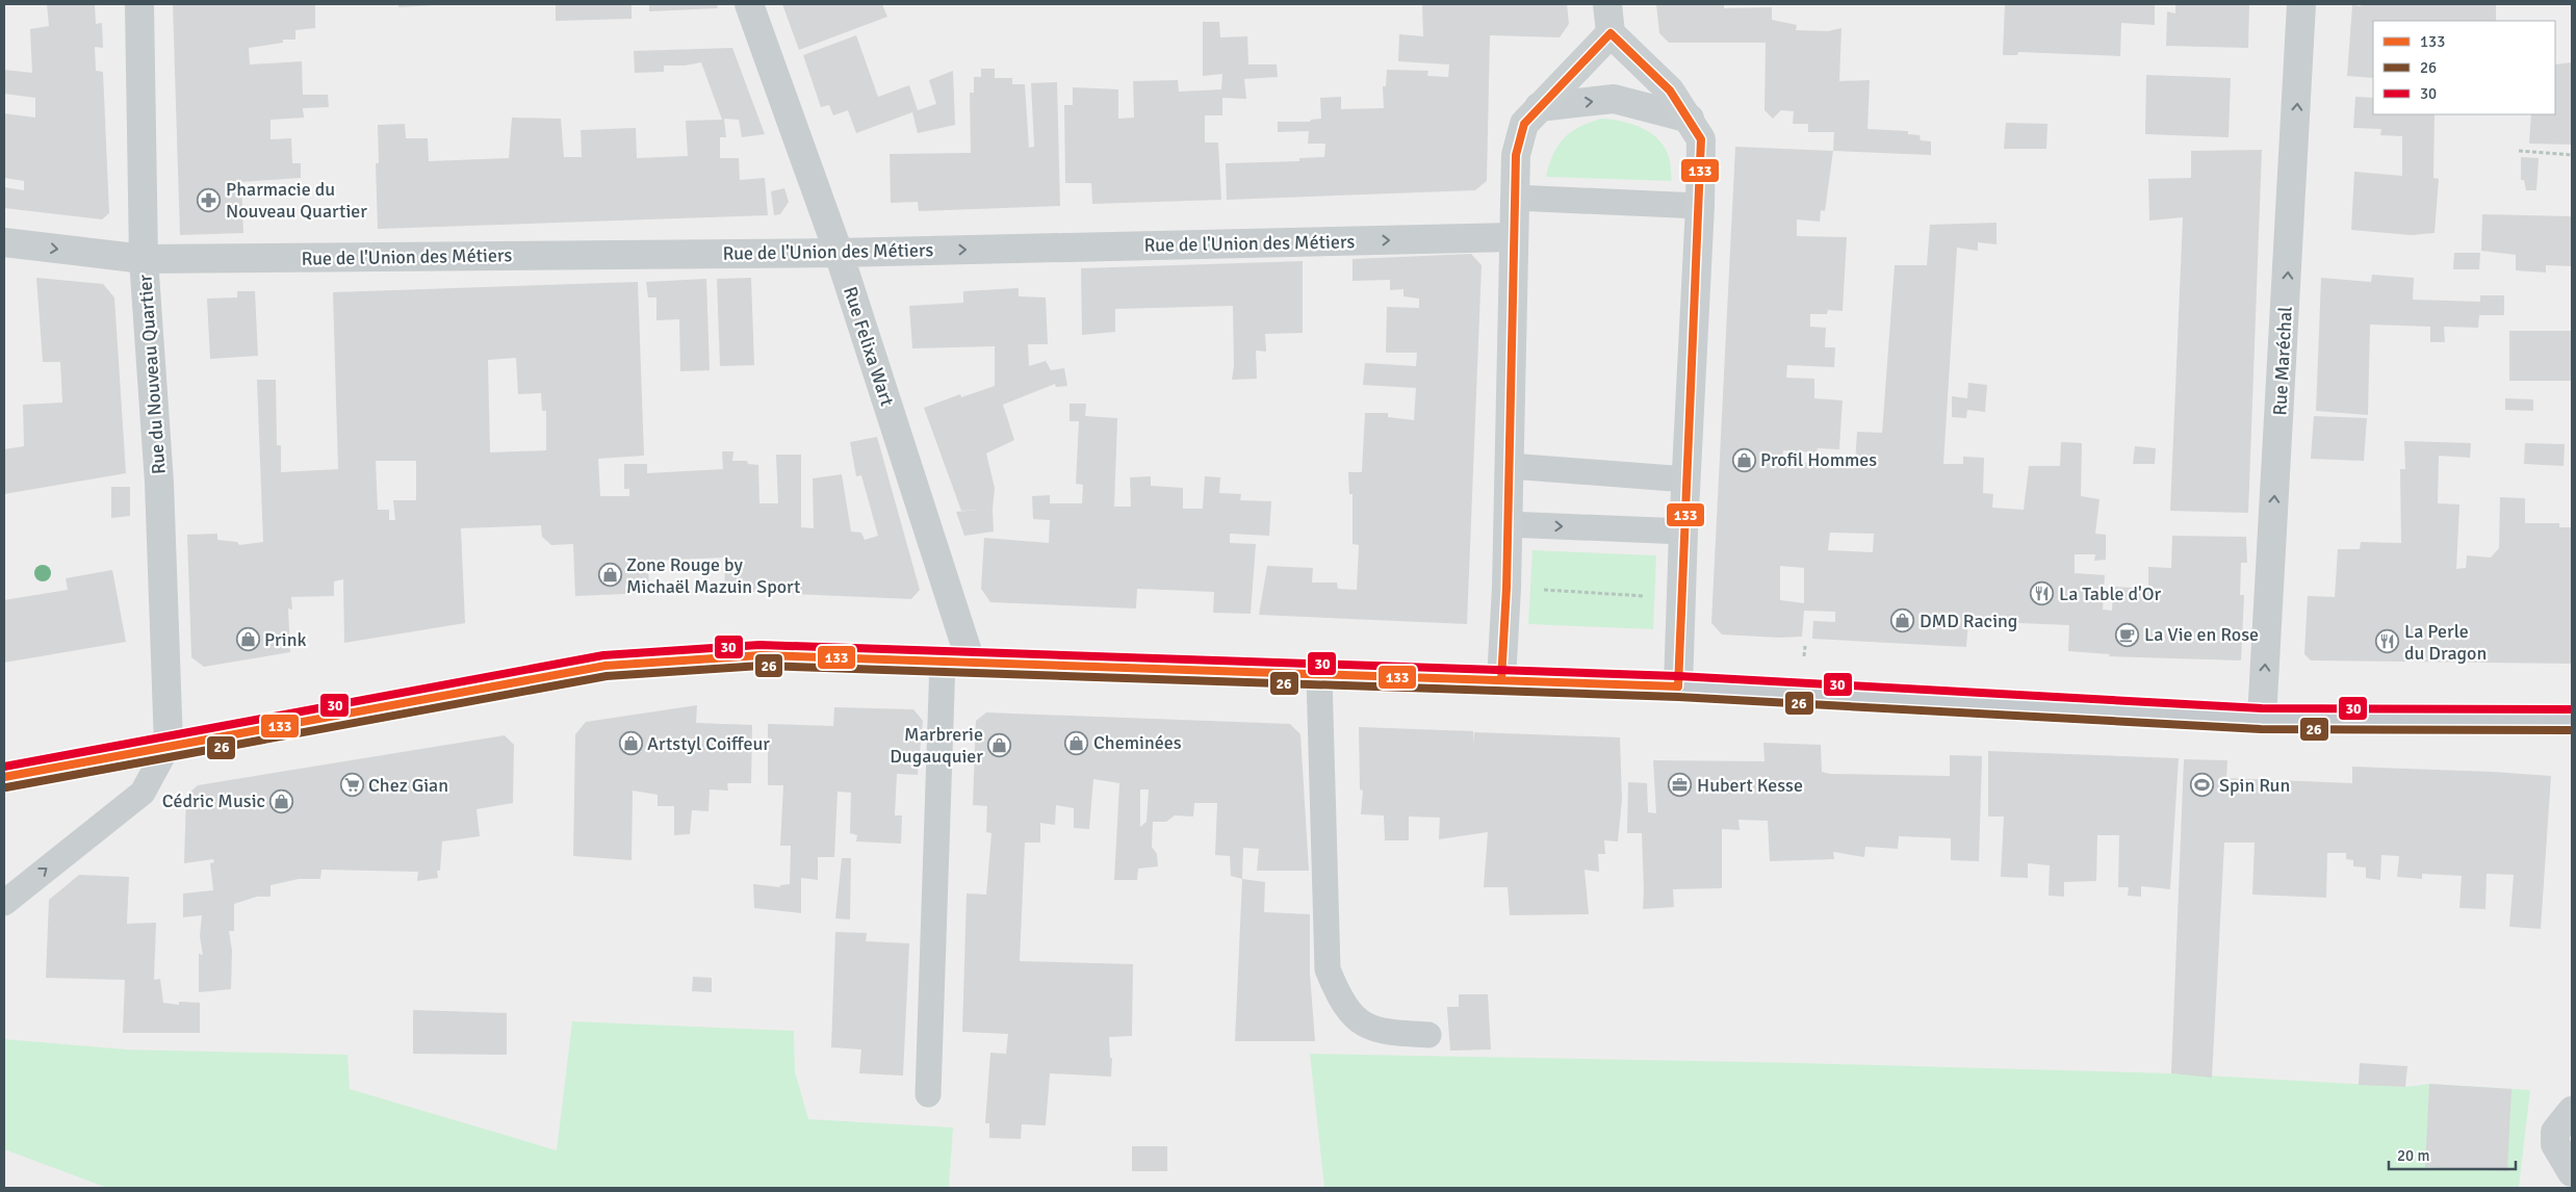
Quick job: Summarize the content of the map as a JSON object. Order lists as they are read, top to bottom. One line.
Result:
{"streets":{"street":["Rue de l'Union des Métiers","Rue Felixa Wart","Rue Maréchal","Rue du Nouveau Quartier"]},"crossings":[["Rue de l'Union des Métiers","Rue Felixa Wart"],["Rue de l'Union des Métiers","Rue du Nouveau Quartier"]],"one_way":["Rue de l'Union des Métiers","Rue Maréchal"],"places":{"pharmacy":["Pharmacie du Nouveau Quartier"],"shop":["Profil Hommes","Zone Rouge by Michaël Mazuin Sport","DMD Racing","Prink","Cheminées","Artstyl Coiffeur","Marbrerie Dugauquier","Cédric Music"],"restaurant":["La Table d'Or","La Perle du Dragon"],"cafe":["La Vie en Rose"],"supermarket":["Chez Gian"],"office":["Hubert Kesse"],"sports":["Spin Run"]},"lines":["transit line 133","transit line 30","transit line 26"],"legend":["133","26","30"],"scale_bar":"20 m"}
